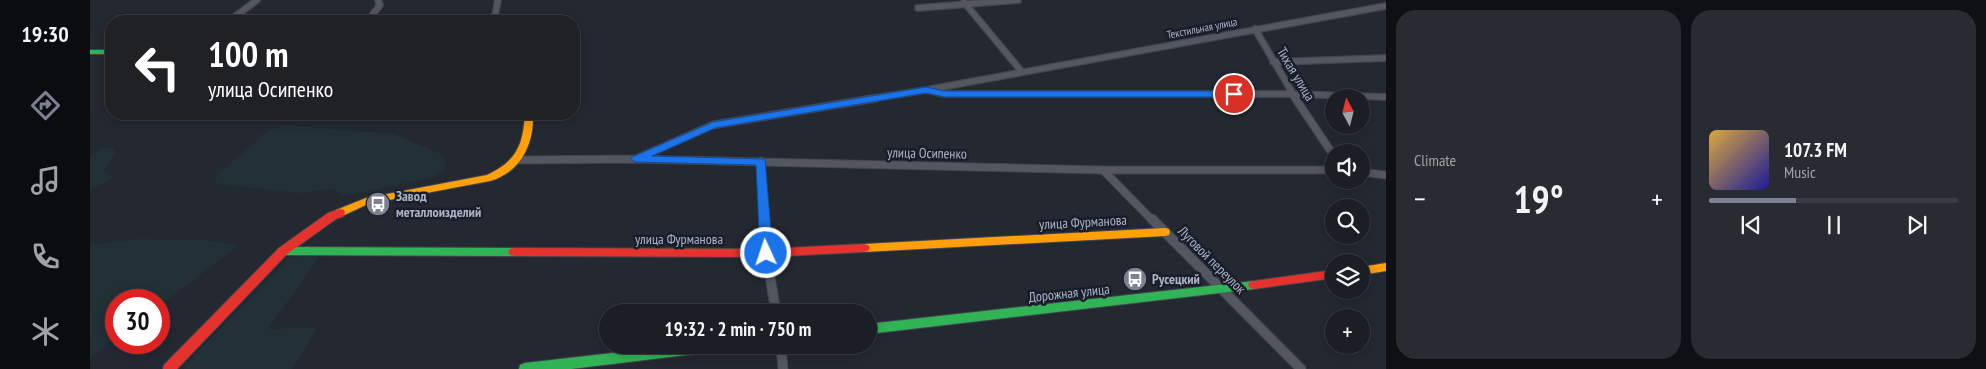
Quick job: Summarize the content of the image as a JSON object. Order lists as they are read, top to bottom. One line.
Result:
{"streets":{"street":["Текстильная улица","Тихая улица","улица Осипенко","улица Фурманова","Луговой переулок","Дорожная улица"]},"crossings":[["Текстильная улица","Тихая улица"],["Текстильная улица","улица Осипенко"],["улица Осипенко","Луговой переулок"],["улица Фурманова","Луговой переулок"],["Луговой переулок","Дорожная улица"]],"places":{"bus stop":["Завод металлоизделий","Русецкий"]},"north":"top","page":{"tabs":"19:30","tile":"Climate","turn":["100 m","улица Осипенко"],"map_buttons":"+","song":["107.3 FM","Music"],"heat":["−","19°","+"],"limit":"30","trip":"19:32 · 2 min · 750 m"}}
